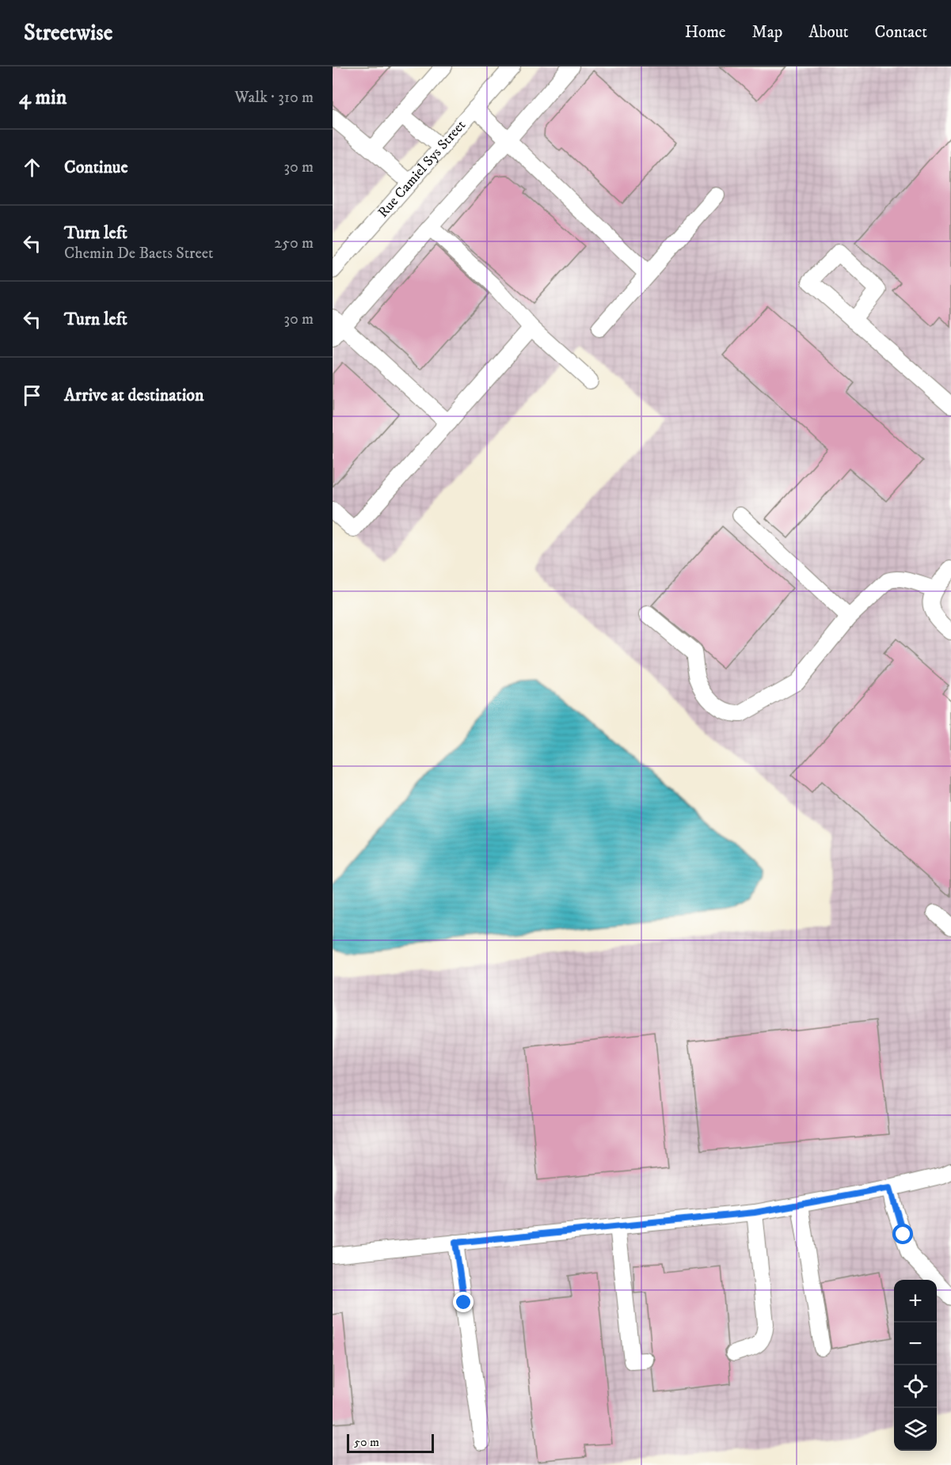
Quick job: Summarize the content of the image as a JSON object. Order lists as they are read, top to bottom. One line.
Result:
{"streets":{"street":["Rue Camiel Sys Street"]},"scale_bar":"50 m","page":{"header":"Streetwise","nav":["Home","Map","About","Contact"],"heading":["4 min","Walk · 310 m"],"list":[["Continue","30 m"],["Turn left","Chemin De Baets Street","250 m"],["Turn left","30 m"],"Arrive at destination"],"map_buttons":["+","−"],"scale":"50 m"}}
